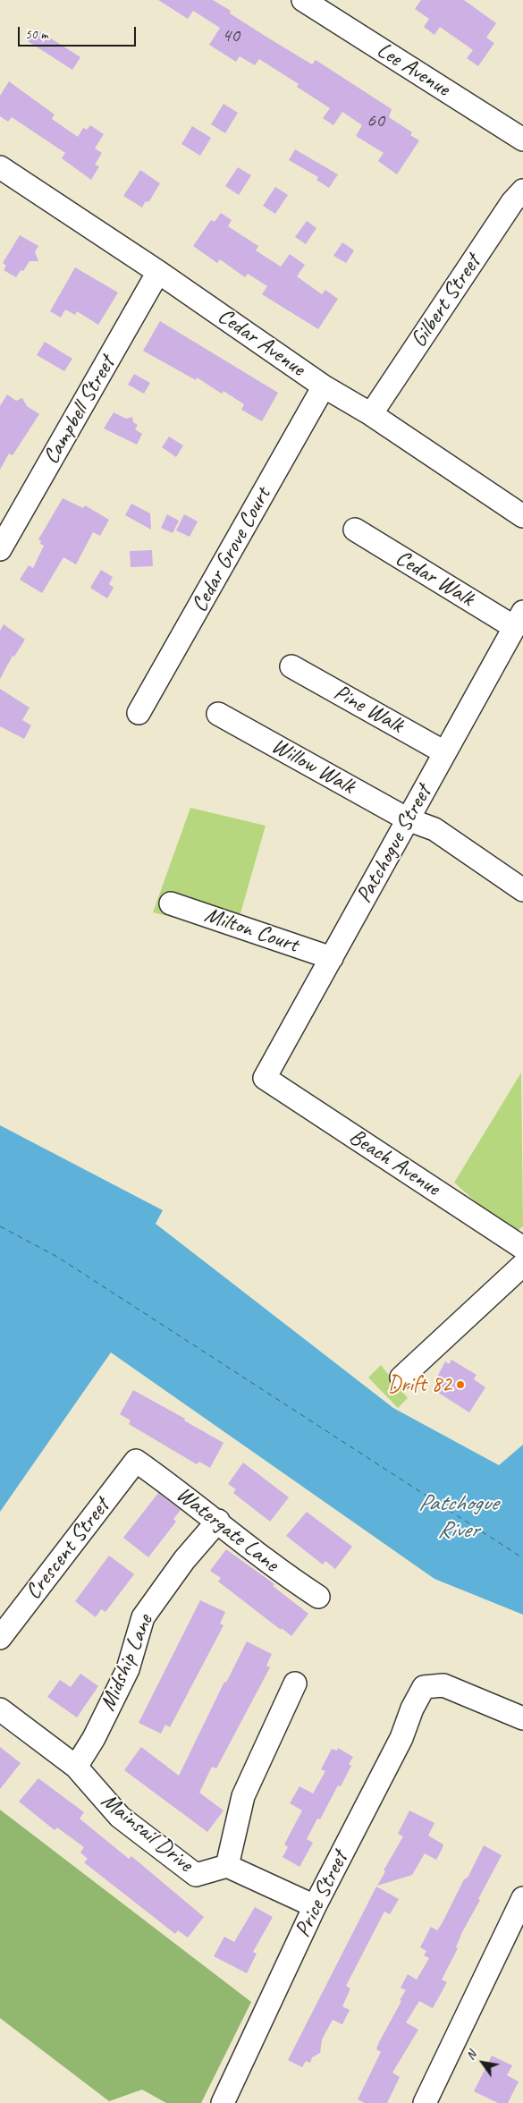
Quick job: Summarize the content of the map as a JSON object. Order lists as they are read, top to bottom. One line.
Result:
{"streets":{"street":["Lee Avenue","Gilbert Street","Cedar Avenue","Campbell Street","Cedar Grove Court","Cedar Walk","Pine Walk","Willow Walk","Patchogue Street","Milton Court","Beach Avenue","Watergate Lane","Crescent Street","Midship Lane","Mainsail Drive","Price Street"]},"crossings":[["Gilbert Street","Cedar Avenue"],["Cedar Avenue","Campbell Street"],["Cedar Avenue","Cedar Grove Court"],["Cedar Walk","Patchogue Street"],["Pine Walk","Patchogue Street"],["Willow Walk","Patchogue Street"],["Patchogue Street","Milton Court"],["Patchogue Street","Beach Avenue"],["Watergate Lane","Crescent Street"],["Watergate Lane","Midship Lane"],["Midship Lane","Mainsail Drive"],["Mainsail Drive","Price Street"]],"water":["Patchogue River"],"places":["Drift 82"],"house_numbers":["40","60"],"scale_bar":"50 m","north":"top left"}
